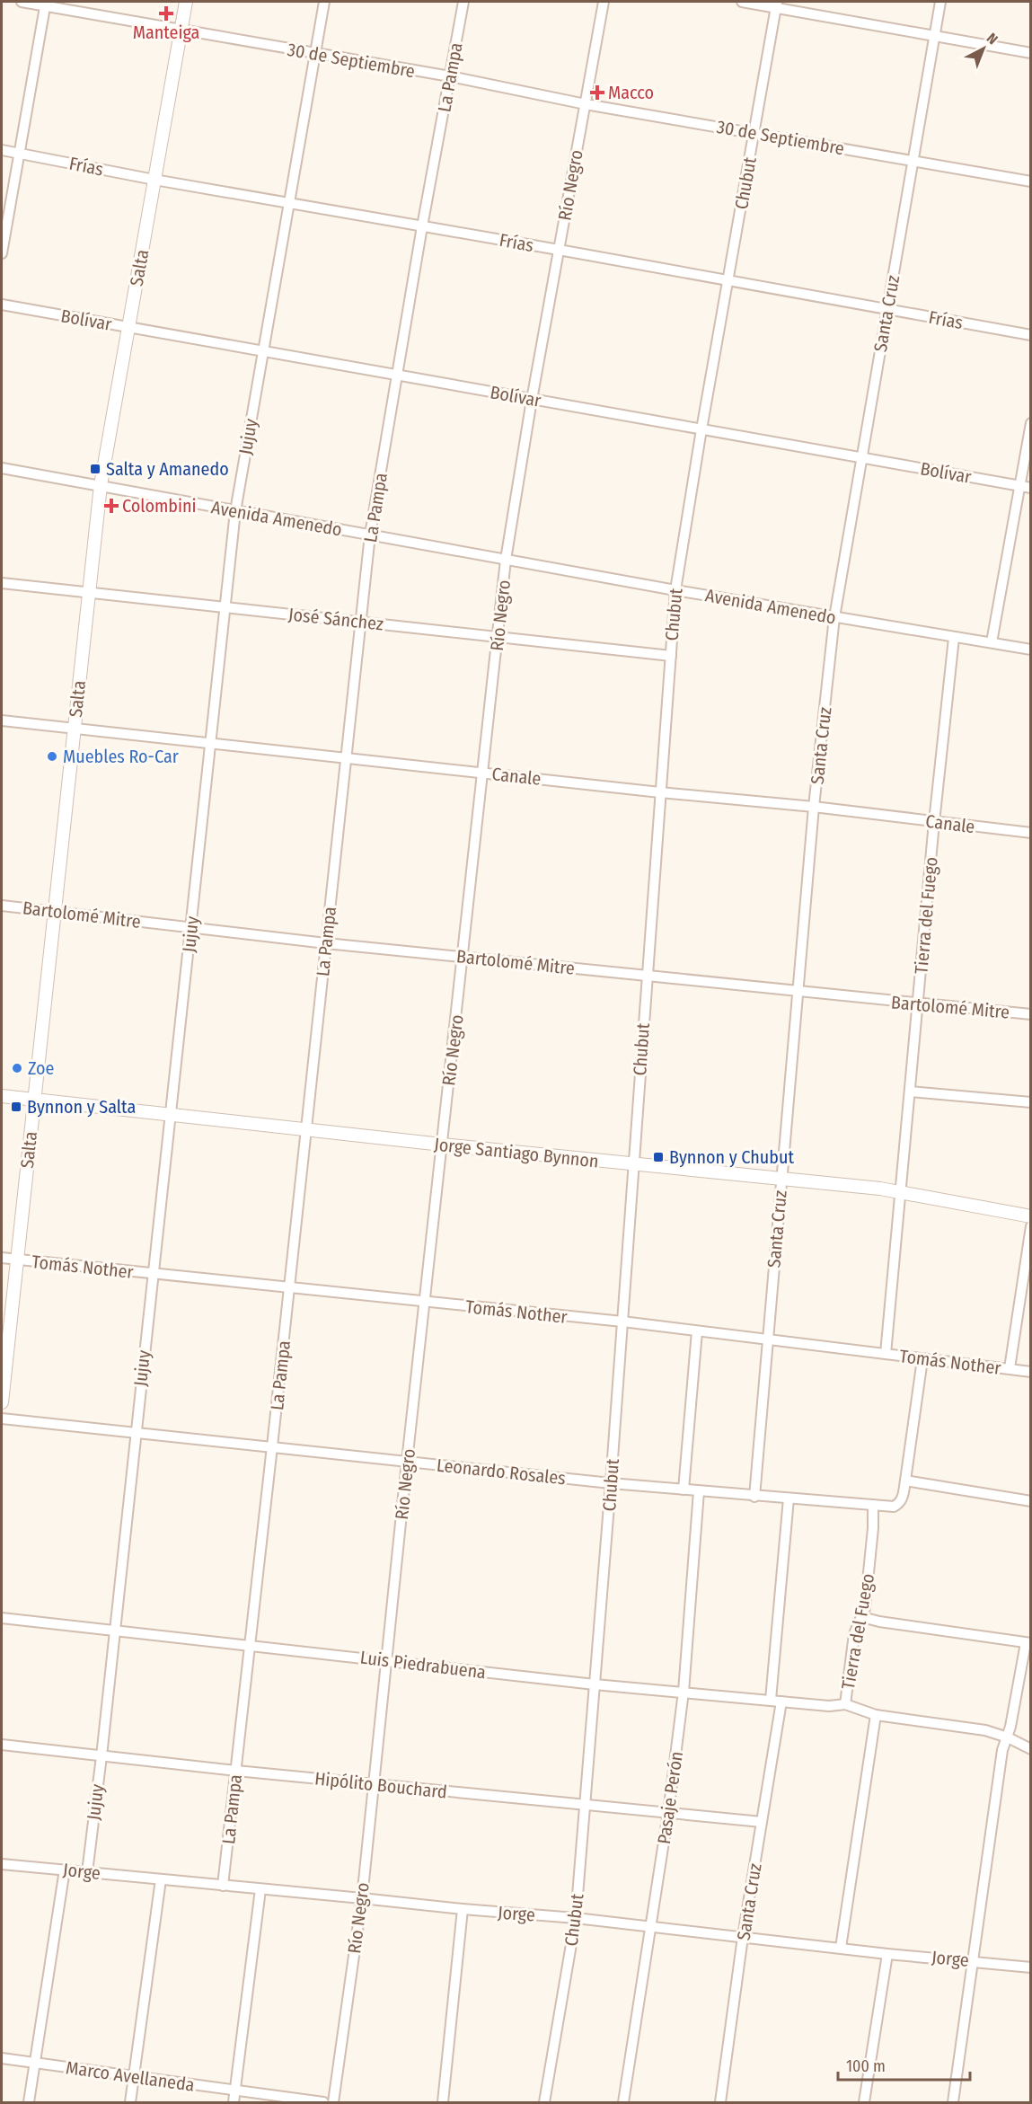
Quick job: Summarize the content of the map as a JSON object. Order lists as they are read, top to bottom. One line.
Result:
{"streets":{"street":["30 de Septiembre","La Pampa","Frías","Chubut","Río Negro","Salta","Santa Cruz","Bolívar","Jujuy","Avenida Amenedo","José Sánchez","Canale","Bartolomé Mitre","Tierra del Fuego","Jorge Santiago Bynnon","Tomás Nother","Leonardo Rosales","Luis Piedrabuena","Hipólito Bouchard","Pasaje Perón","Jorge","Marco Avellaneda"]},"crossings":[["30 de Septiembre","La Pampa"],["30 de Septiembre","Chubut"],["30 de Septiembre","Río Negro"],["30 de Septiembre","Salta"],["30 de Septiembre","Santa Cruz"],["30 de Septiembre","Jujuy"],["La Pampa","Frías"],["La Pampa","Bolívar"],["La Pampa","Avenida Amenedo"],["La Pampa","José Sánchez"],["La Pampa","Canale"],["La Pampa","Bartolomé Mitre"],["La Pampa","Jorge Santiago Bynnon"],["La Pampa","Tomás Nother"],["La Pampa","Leonardo Rosales"],["La Pampa","Luis Piedrabuena"],["La Pampa","Hipólito Bouchard"],["La Pampa","Jorge"],["Frías","Chubut"],["Frías","Río Negro"],["Frías","Salta"],["Frías","Santa Cruz"],["Frías","Jujuy"],["Chubut","Bolívar"],["Chubut","Avenida Amenedo"],["Chubut","José Sánchez"],["Chubut","Canale"],["Chubut","Bartolomé Mitre"],["Chubut","Jorge Santiago Bynnon"],["Chubut","Tomás Nother"],["Chubut","Leonardo Rosales"],["Chubut","Luis Piedrabuena"],["Chubut","Hipólito Bouchard"],["Chubut","Jorge"],["Río Negro","Bolívar"],["Río Negro","Avenida Amenedo"],["Río Negro","José Sánchez"],["Río Negro","Canale"],["Río Negro","Bartolomé Mitre"],["Río Negro","Jorge Santiago Bynnon"],["Río Negro","Tomás Nother"],["Río Negro","Leonardo Rosales"],["Río Negro","Luis Piedrabuena"],["Río Negro","Hipólito Bouchard"],["Río Negro","Jorge"],["Salta","Bolívar"],["Salta","Avenida Amenedo"],["Salta","José Sánchez"],["Salta","Canale"],["Salta","Bartolomé Mitre"],["Salta","Jorge Santiago Bynnon"],["Salta","Tomás Nother"],["Santa Cruz","Bolívar"],["Santa Cruz","Avenida Amenedo"],["Santa Cruz","Canale"],["Santa Cruz","Bartolomé Mitre"],["Santa Cruz","Jorge Santiago Bynnon"],["Santa Cruz","Tomás Nother"],["Santa Cruz","Leonardo Rosales"],["Santa Cruz","Luis Piedrabuena"],["Santa Cruz","Hipólito Bouchard"],["Santa Cruz","Jorge"],["Bolívar","Jujuy"],["Jujuy","Avenida Amenedo"],["Jujuy","José Sánchez"],["Jujuy","Canale"],["Jujuy","Bartolomé Mitre"],["Jujuy","Jorge Santiago Bynnon"],["Jujuy","Tomás Nother"],["Jujuy","Leonardo Rosales"],["Jujuy","Luis Piedrabuena"],["Jujuy","Hipólito Bouchard"],["Jujuy","Jorge"],["Avenida Amenedo","Tierra del Fuego"],["Canale","Tierra del Fuego"],["Bartolomé Mitre","Tierra del Fuego"],["Tierra del Fuego","Jorge Santiago Bynnon"],["Tierra del Fuego","Tomás Nother"],["Tierra del Fuego","Leonardo Rosales"],["Tierra del Fuego","Luis Piedrabuena"],["Leonardo Rosales","Pasaje Perón"],["Luis Piedrabuena","Pasaje Perón"],["Hipólito Bouchard","Pasaje Perón"],["Pasaje Perón","Jorge"]],"places":{"health":["Manteiga","Macco","Colombini"],"transit":["Salta y Amanedo","Bynnon y Salta","Bynnon y Chubut"],"other":["Muebles Ro-Car","Zoe"]},"scale_bar":"100 m","north":"top right"}
